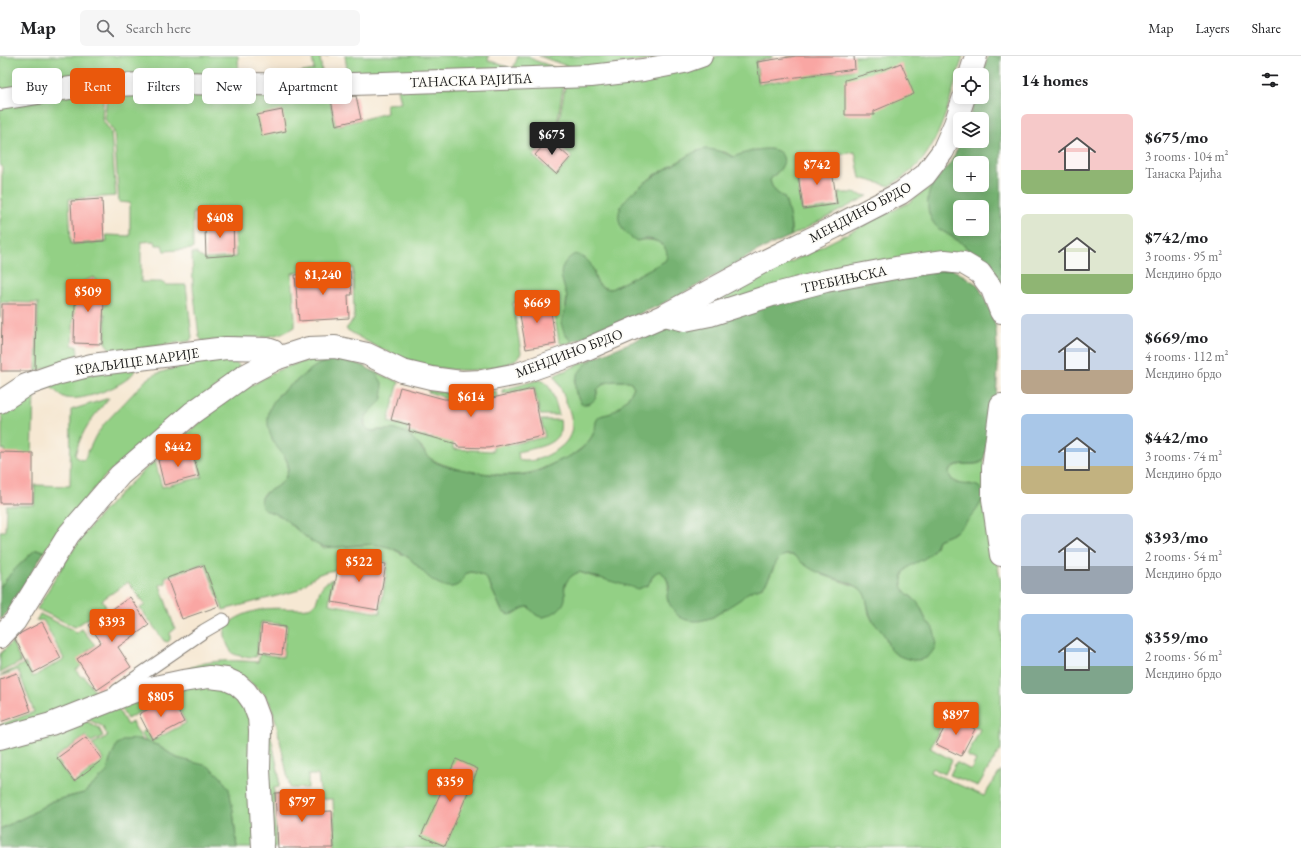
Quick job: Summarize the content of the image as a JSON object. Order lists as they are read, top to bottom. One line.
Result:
{"streets":{"street":["ТАНАСКА РАЈИЋА","МЕНДИНО БРДО","ТРЕБИЊСКА","КРАЉИЦЕ МАРИЈЕ"]},"crossings":[["МЕНДИНО БРДО","ТРЕБИЊСКА"],["МЕНДИНО БРДО","КРАЉИЦЕ МАРИЈЕ"]],"page":{"header":"Map","search":"Search here","nav":["Map","Layers","Share"],"heading":"14 homes","map_buttons":["+","−"],"chip":["Buy","Rent","Filters","New","Apartment"],"list":[{"name":"$675/mo","note":"3 rooms · 104 m² · Танаска Рајића"},{"name":"$742/mo","note":"3 rooms · 95 m² · Мендино брдо"},{"name":"$669/mo","note":"4 rooms · 112 m² · Мендино брдо"},{"name":"$442/mo","note":"3 rooms · 74 m² · Мендино брдо"},{"name":"$393/mo","note":"2 rooms · 54 m² · Мендино брдо"},{"name":"$359/mo","note":"2 rooms · 56 m² · Мендино брдо"}],"price":["$675","$742","$408","$1,240","$509","$669","$614","$442","$522","$393","$805","$897","$359","$797"]}}
